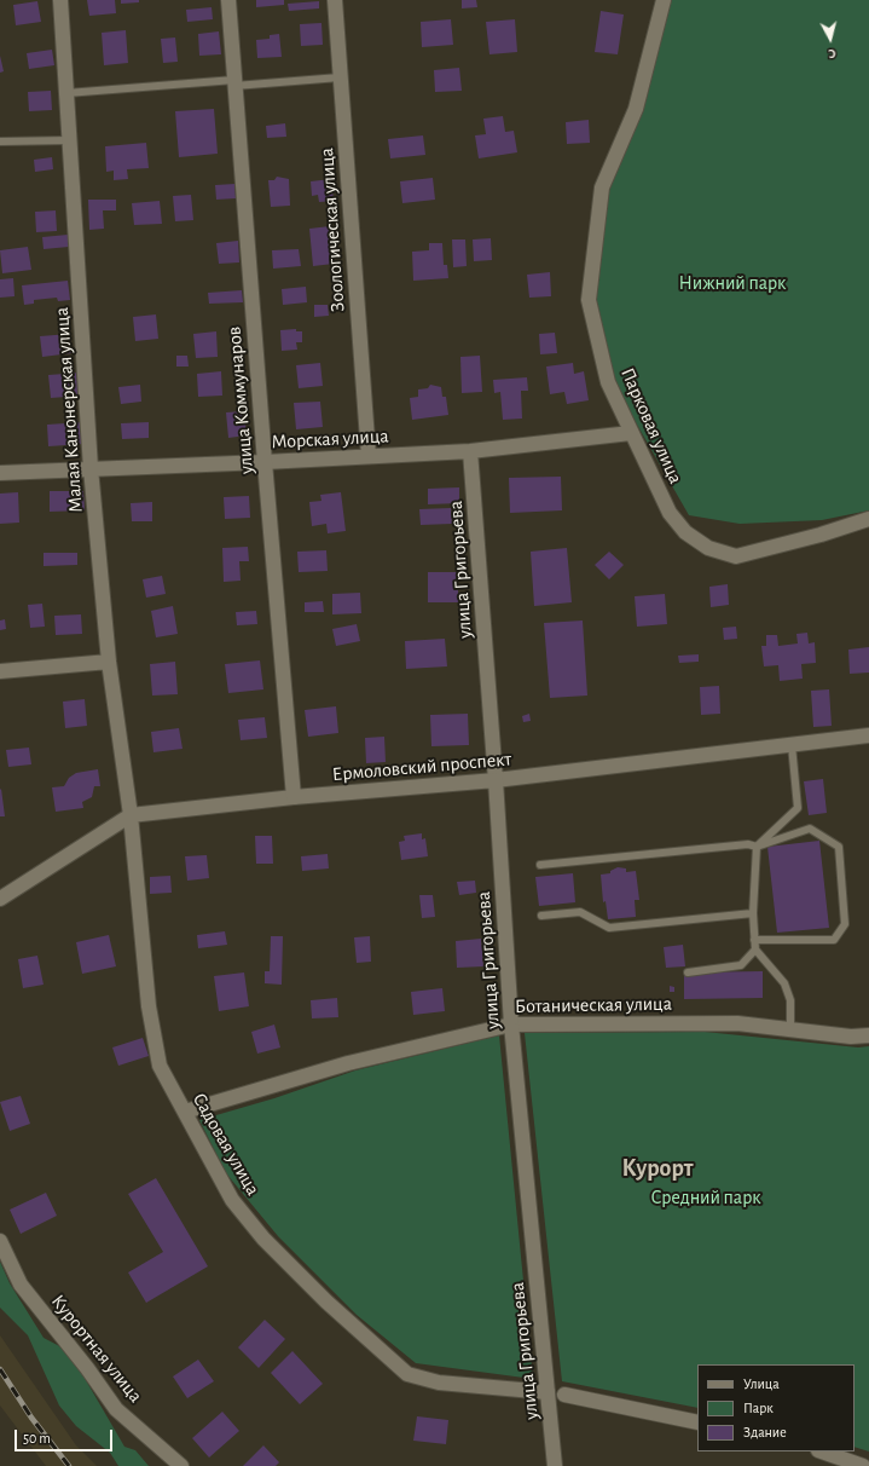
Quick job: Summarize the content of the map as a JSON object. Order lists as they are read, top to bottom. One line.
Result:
{"streets":{"street":["Зоологическая улица","улица Коммунаров","Малая Канонерская улица","Парковая улица","Морская улица","улица Григорьева","Ермоловский проспект","Ботаническая улица","Садовая улица","Курортная улица"]},"crossings":[["Зоологическая улица","Морская улица"],["улица Коммунаров","Морская улица"],["улица Коммунаров","Ермоловский проспект"],["Малая Канонерская улица","Морская улица"],["Малая Канонерская улица","Ермоловский проспект"],["Малая Канонерская улица","Садовая улица"],["Парковая улица","Морская улица"],["Морская улица","улица Григорьева"],["улица Григорьева","Ермоловский проспект"],["улица Григорьева","Ботаническая улица"],["улица Григорьева","Садовая улица"],["Ермоловский проспект","Садовая улица"],["Ботаническая улица","Садовая улица"]],"districts":["Курорт"],"parks":["Нижний парк","Средний парк"],"legend":["Улица","Парк","Здание"],"scale_bar":"50 m","north":"bottom"}
